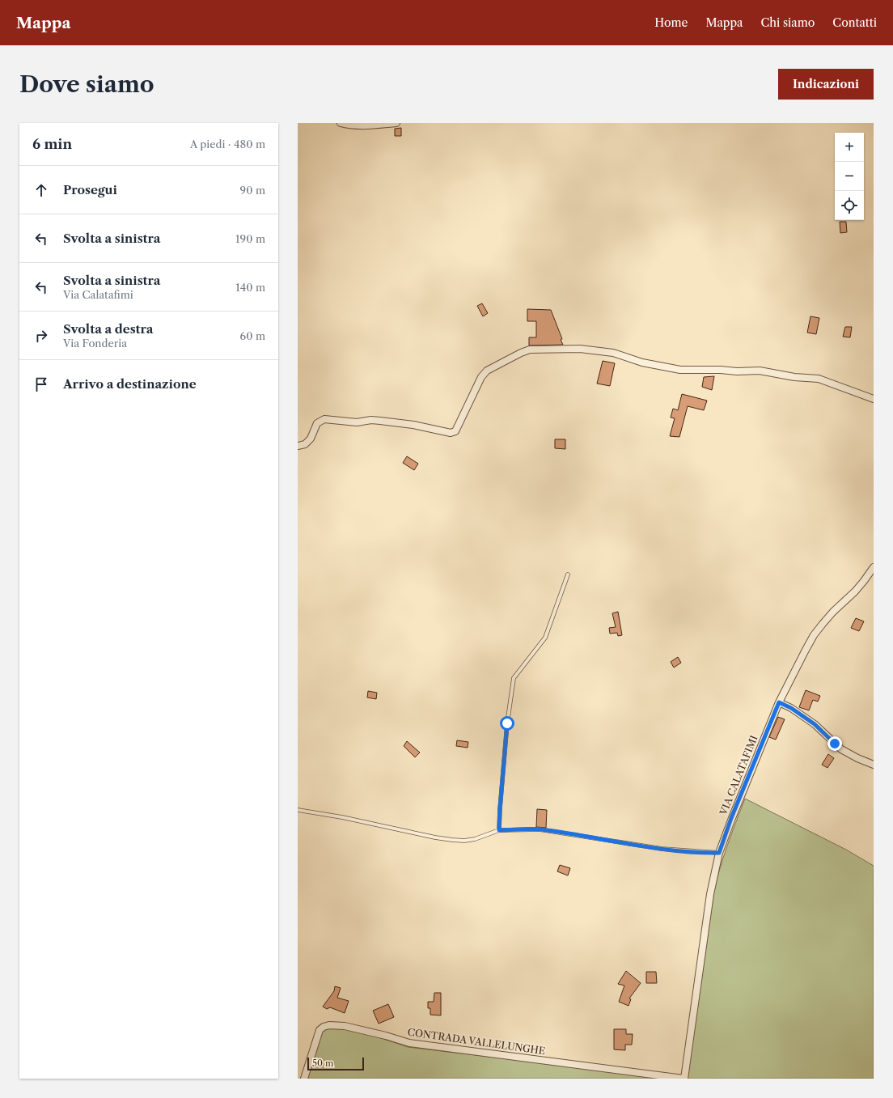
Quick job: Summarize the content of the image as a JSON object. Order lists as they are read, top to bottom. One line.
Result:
{"streets":{"street":["VIA CALATAFIMI","CONTRADA VALLELUNGHE"]},"crossings":[["VIA CALATAFIMI","CONTRADA VALLELUNGHE"]],"scale_bar":"50 m","page":{"header":"Mappa","nav":["Home","Mappa","Chi siamo","Contatti"],"buttons":"Indicazioni","title":"Dove siamo","heading":["6 min","A piedi · 480 m"],"map_buttons":["+","−"],"list":[["Prosegui","90 m"],["Svolta a sinistra","190 m"],["Svolta a sinistra","Via Calatafimi","140 m"],["Svolta a destra","Via Fonderia","60 m"],"Arrivo a destinazione"],"scale":"50 m"}}
